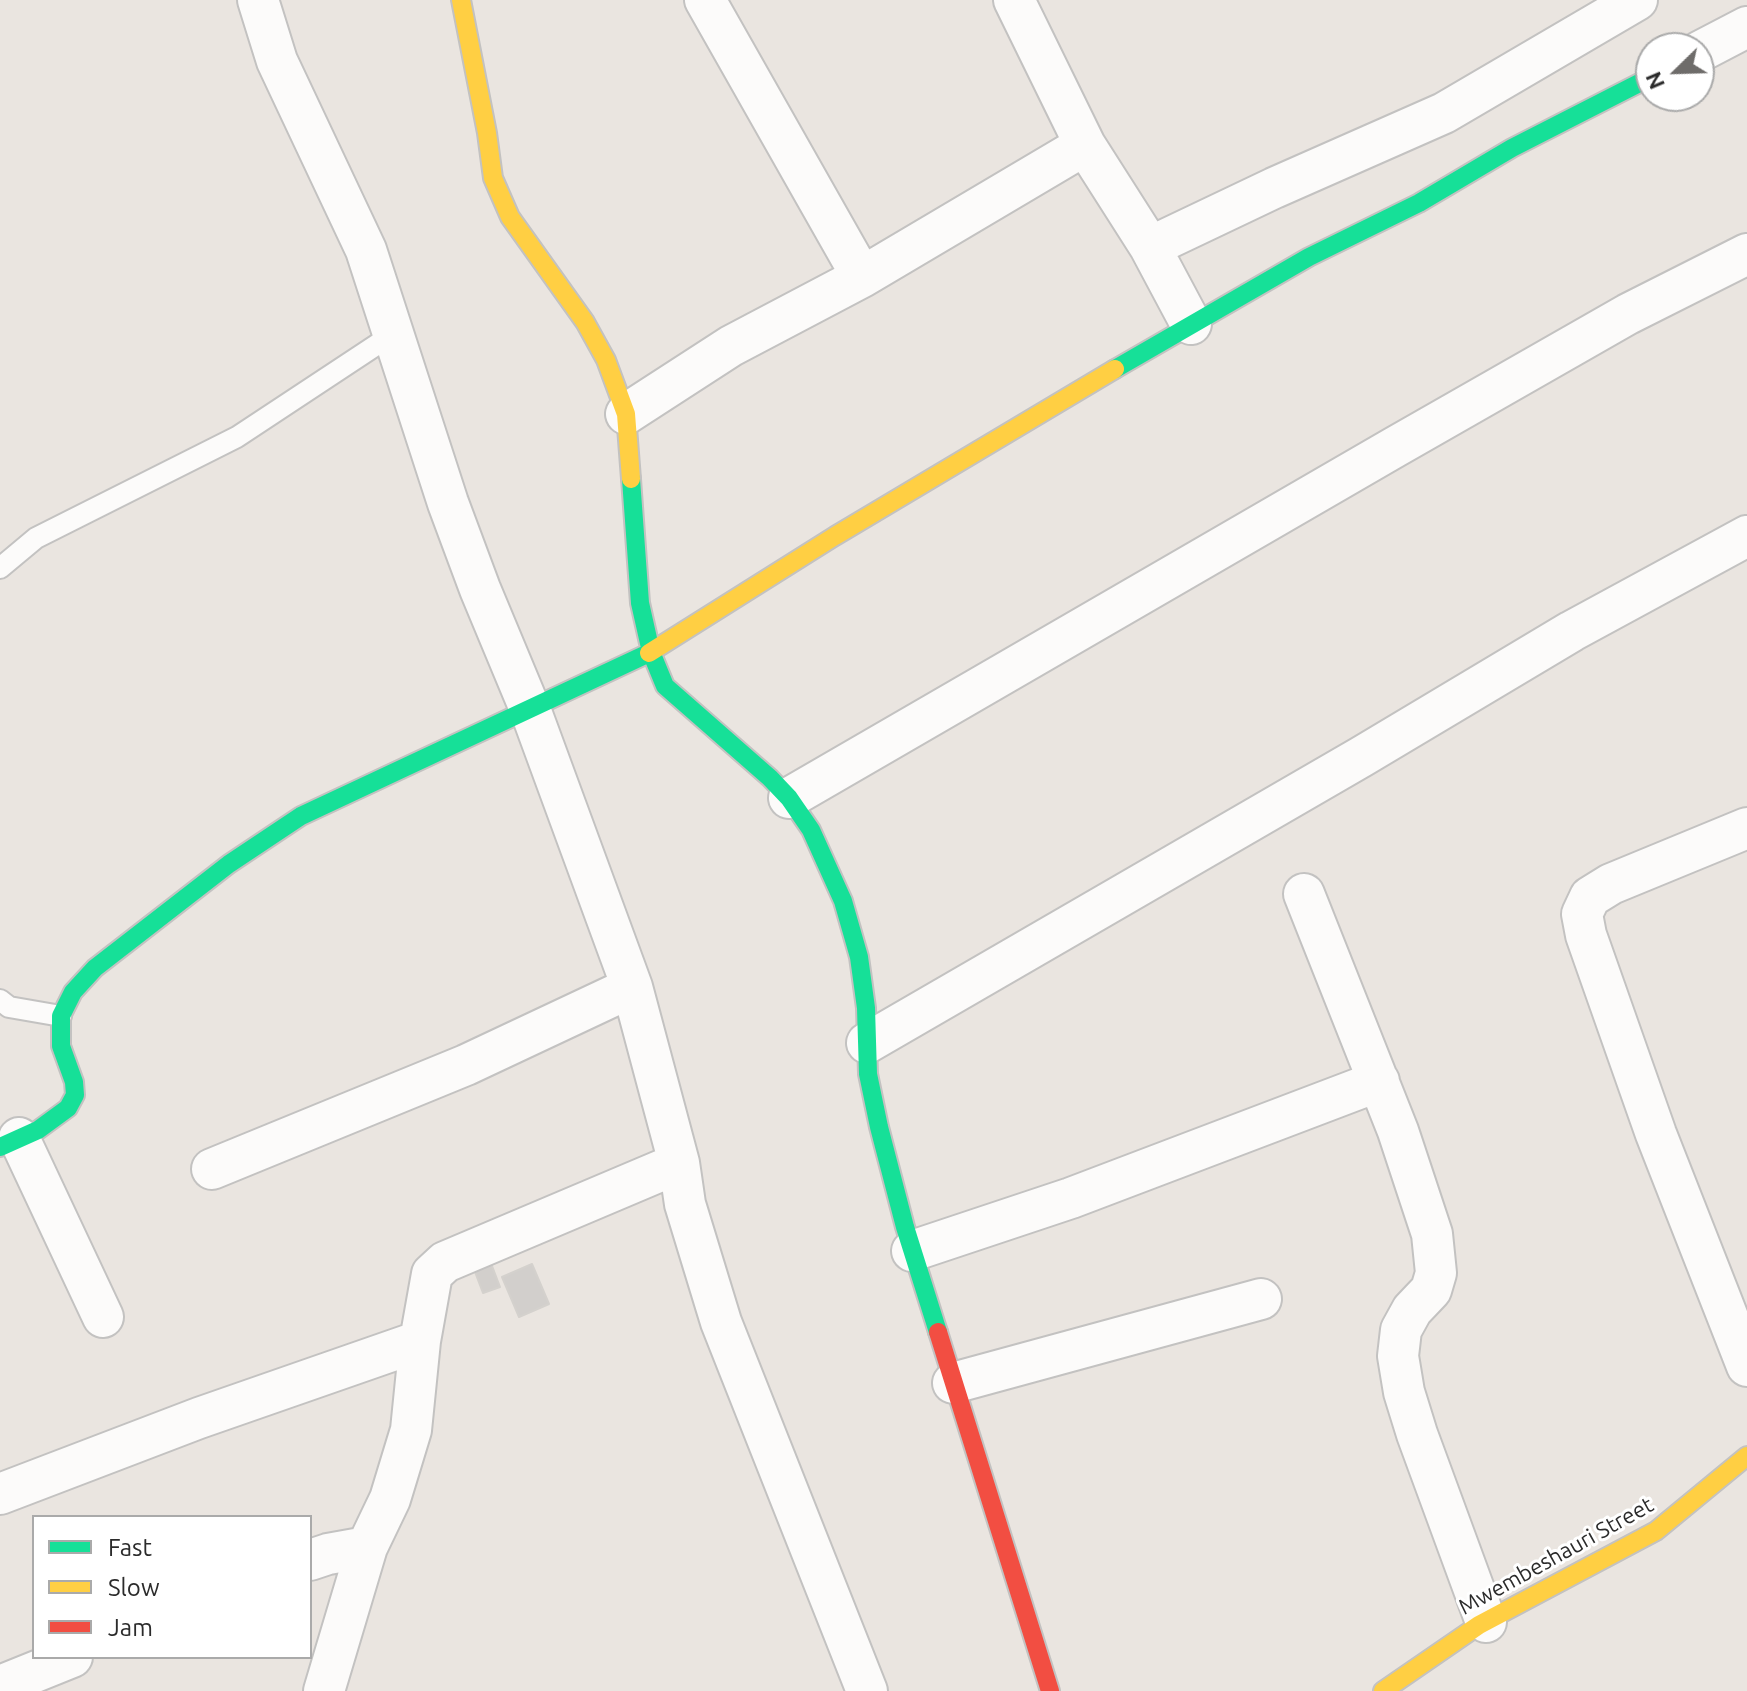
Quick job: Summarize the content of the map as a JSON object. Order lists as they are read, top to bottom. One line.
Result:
{"streets":{"street":["Mwembeshauri Street"]},"legend":["Fast","Slow","Jam"],"north":"bottom left"}
